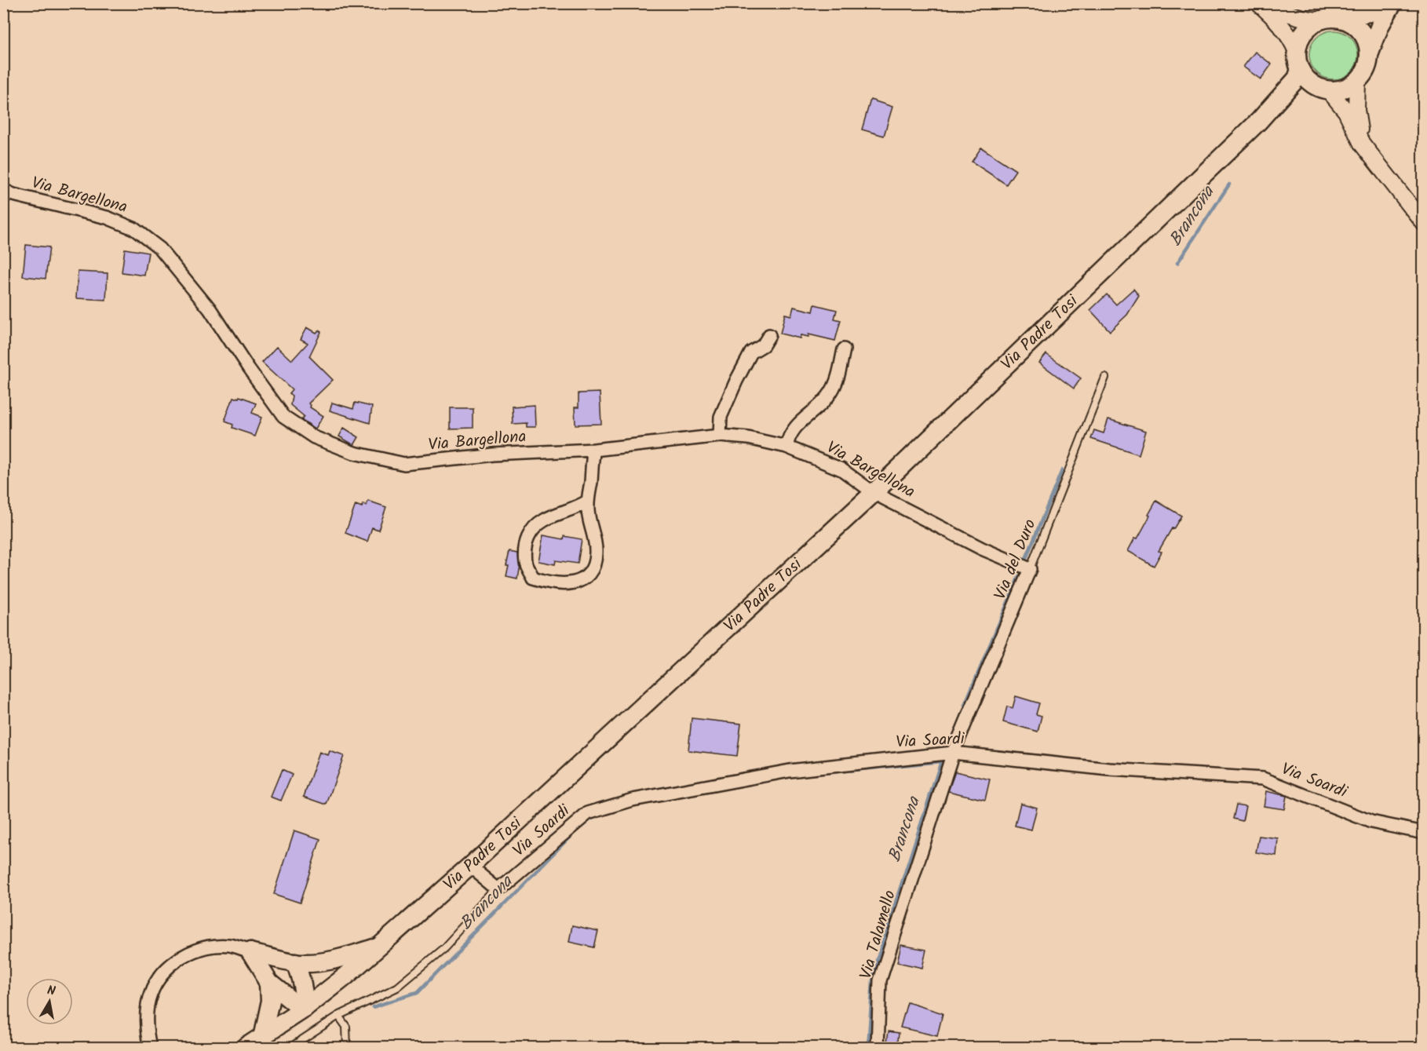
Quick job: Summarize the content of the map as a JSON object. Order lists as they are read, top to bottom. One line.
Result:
{"streets":{"main road":["Via Padre Tosi"],"street":["Via Bargellona","Via del Duro","Via Soardi","Via Talamello"]},"crossings":[["Via Bargellona","Via Padre Tosi"],["Via Bargellona","Via del Duro"],["Via del Duro","Via Soardi"],["Via del Duro","Via Talamello"],["Via Soardi","Via Talamello"]],"water":["Brancona"],"north":"top"}
